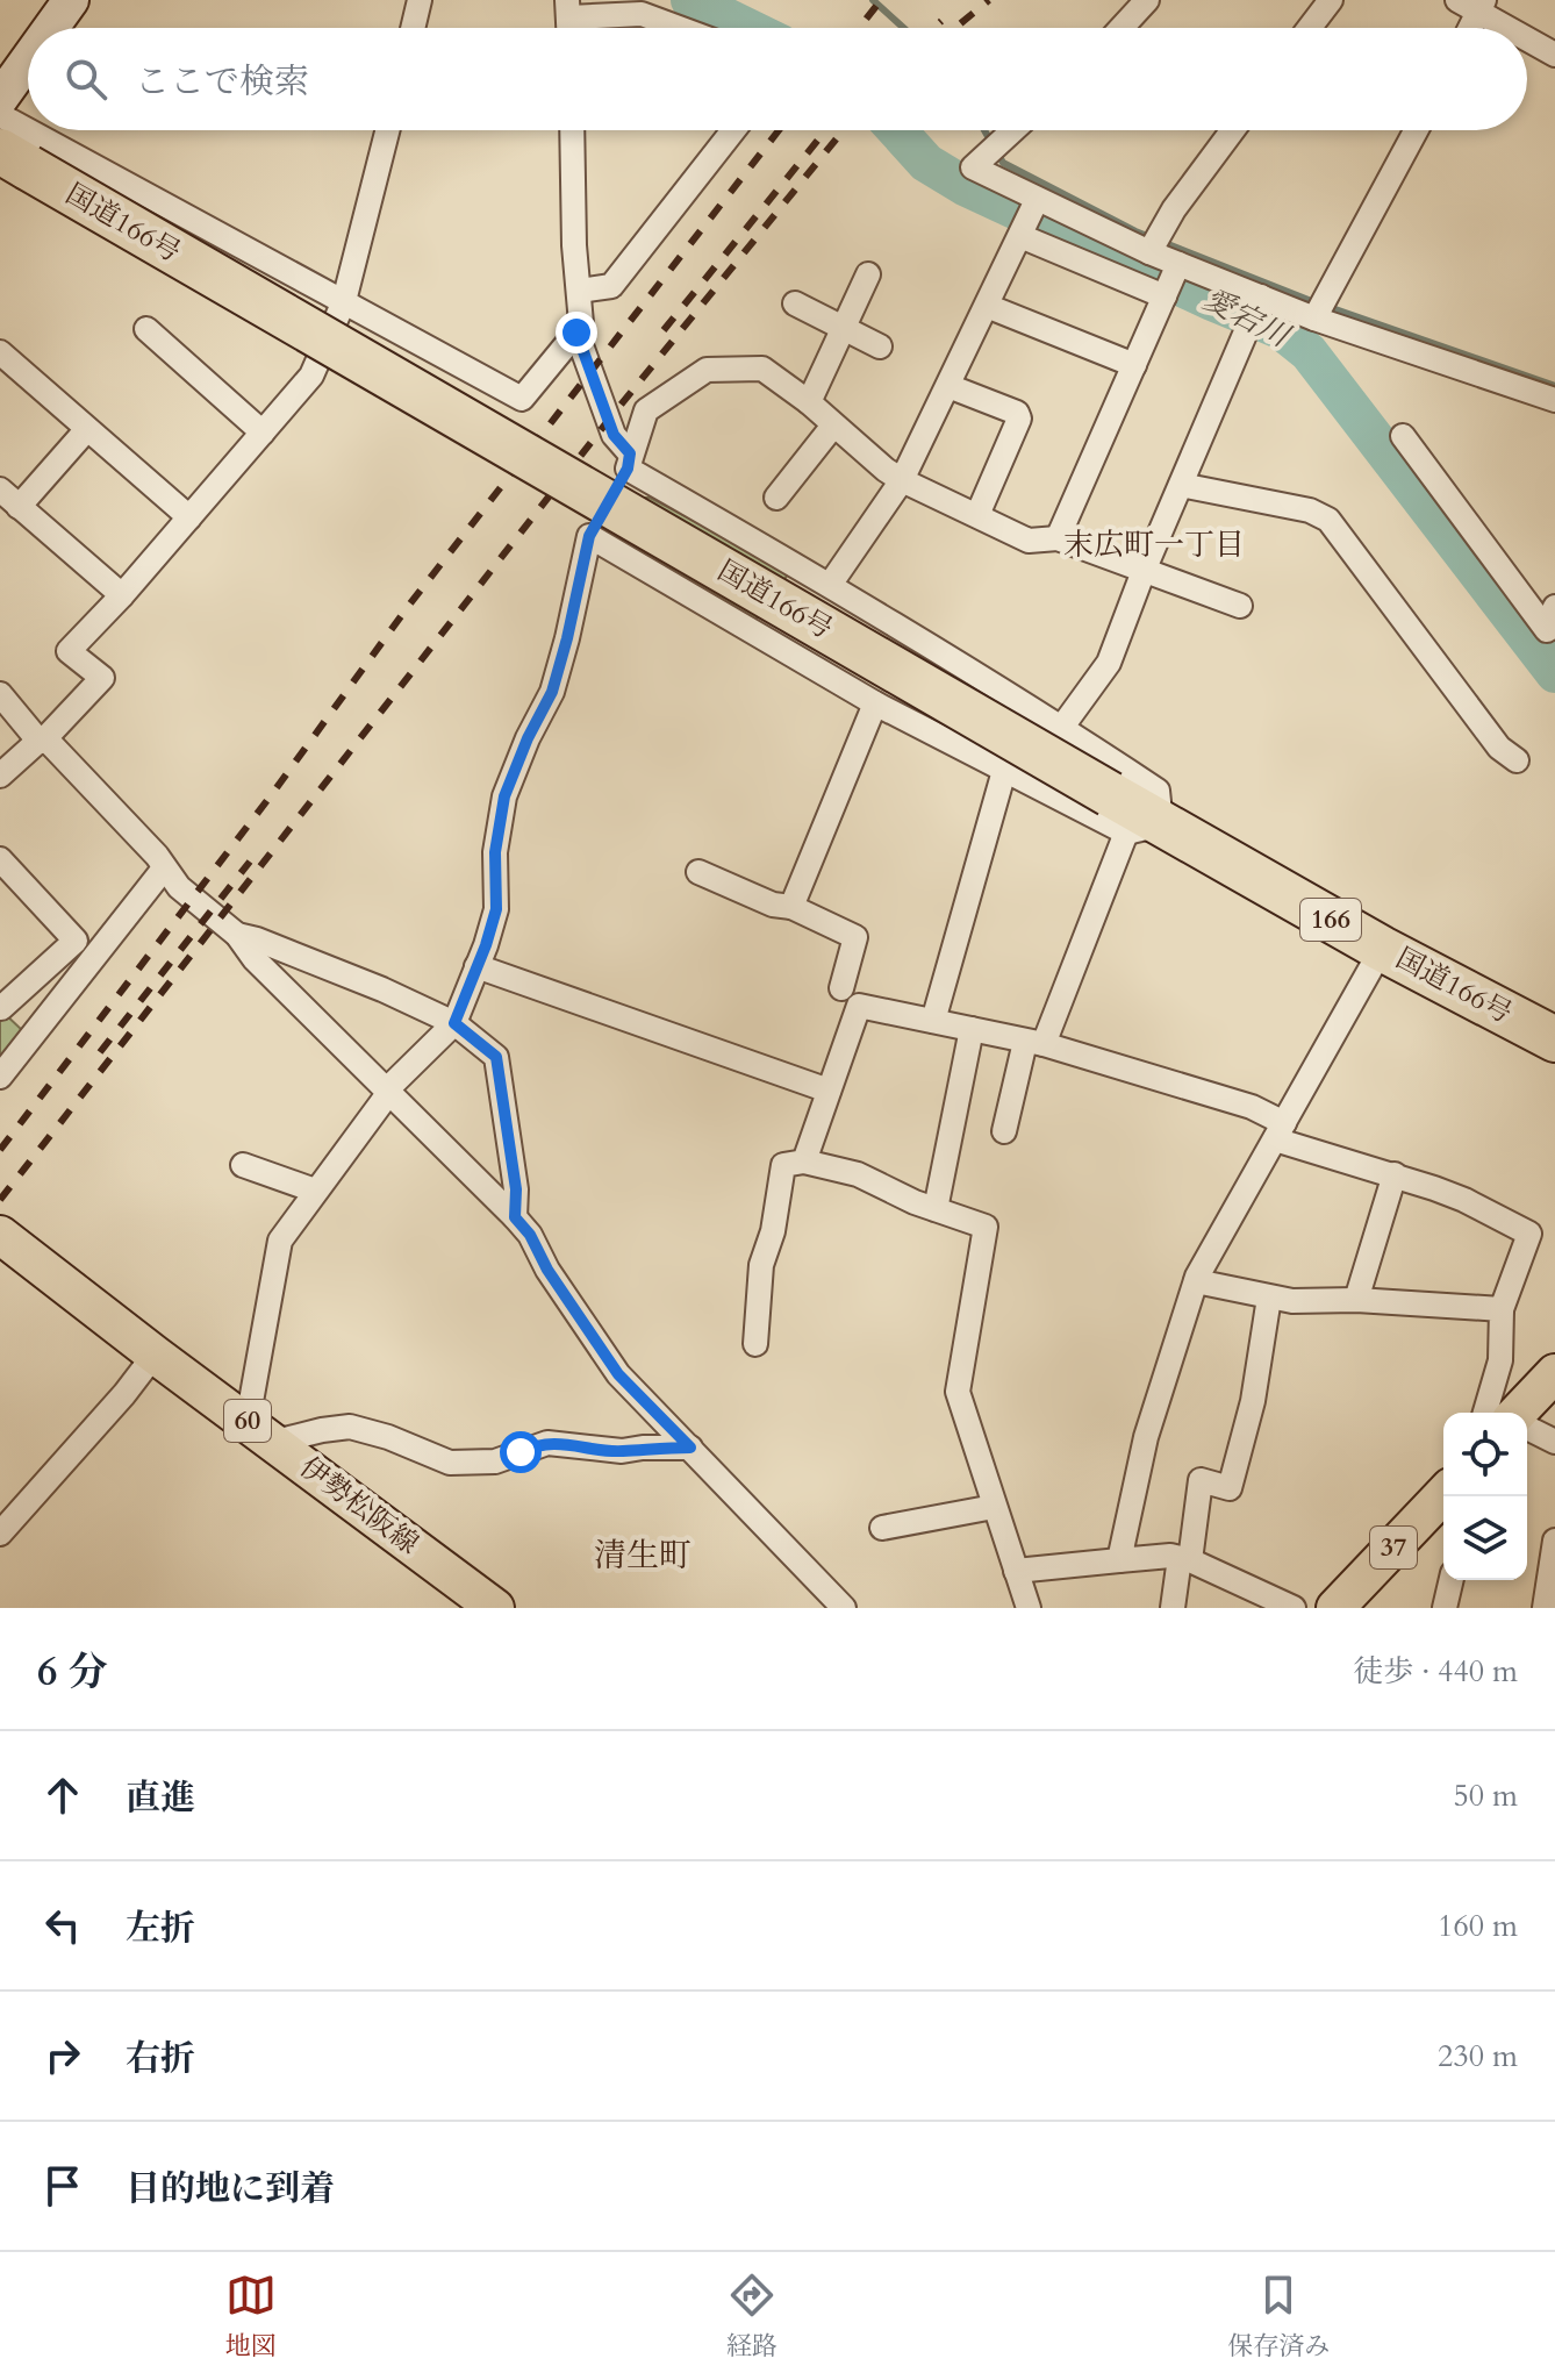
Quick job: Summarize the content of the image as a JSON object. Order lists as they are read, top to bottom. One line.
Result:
{"streets":{"highway":["国道166号","166"],"main road":["60","伊勢松阪線","37"]},"districts":["末広町一丁目","清生町"],"water":["愛宕川"],"page":{"search":"ここで検索","heading":["6 分","徒歩 · 440 m"],"list":[["直進","50 m"],["左折","160 m"],["右折","230 m"],"目的地に到着"],"nav":["地図","経路","保存済み"]}}
